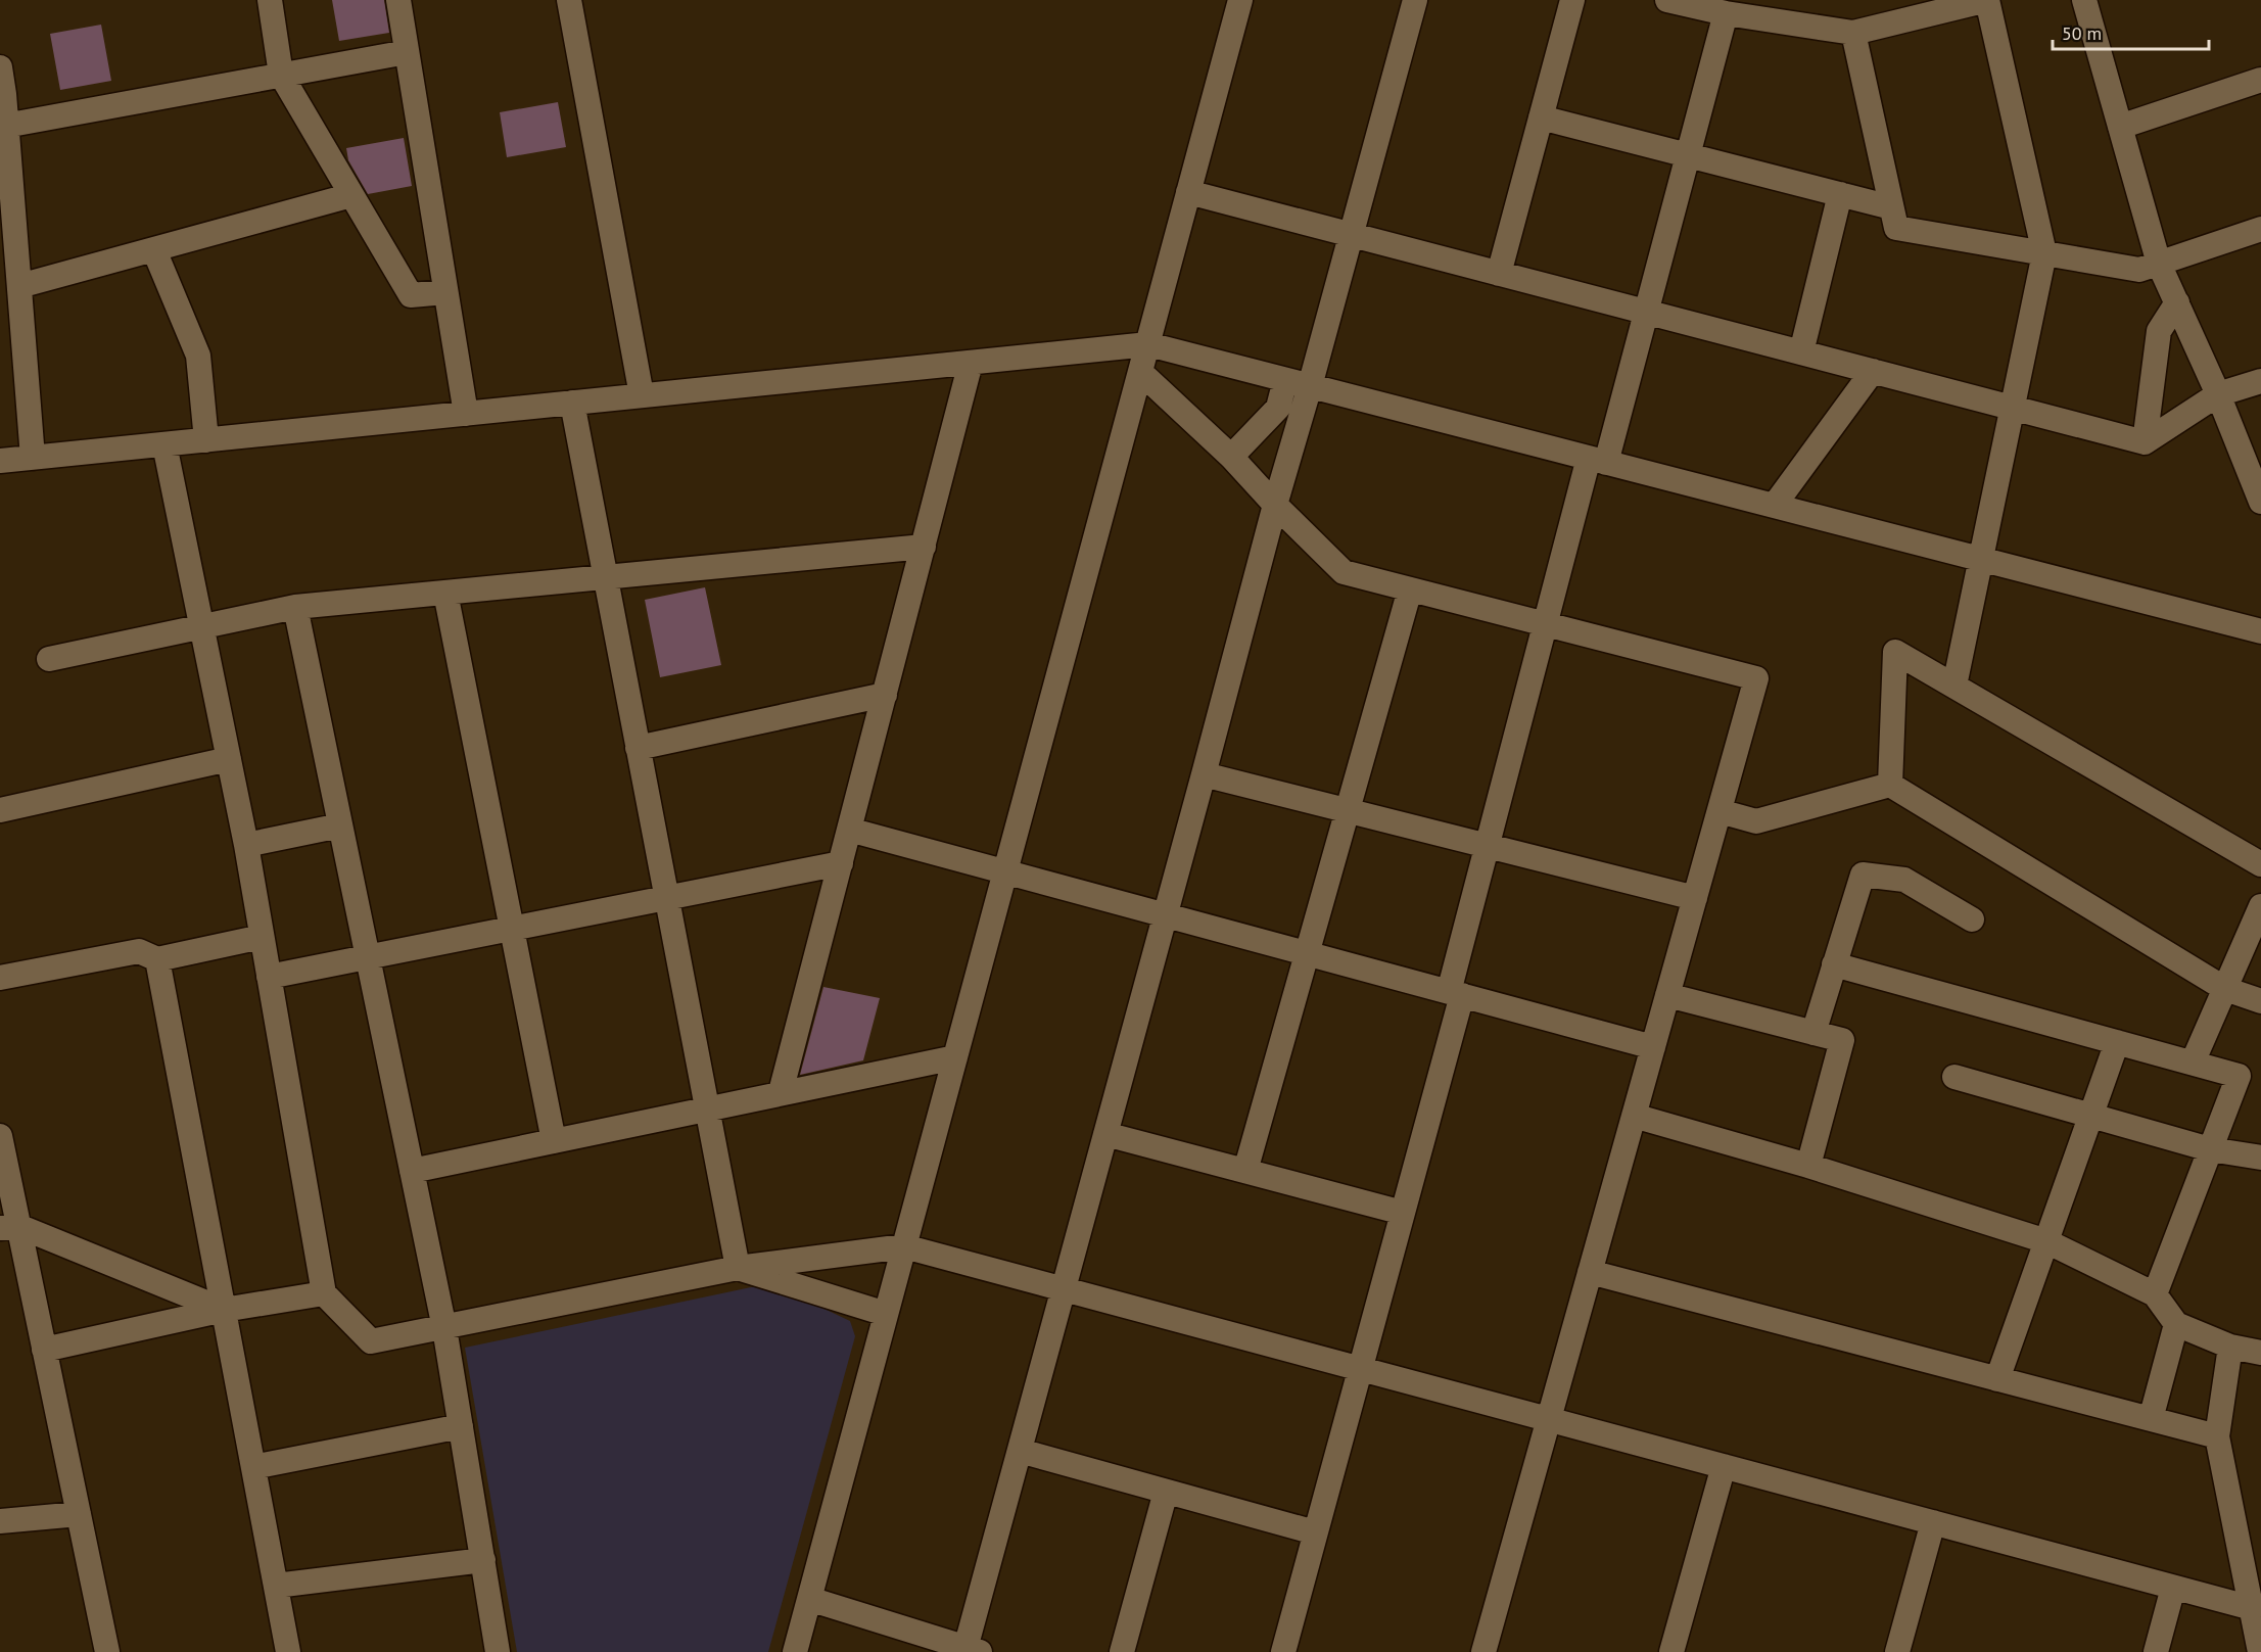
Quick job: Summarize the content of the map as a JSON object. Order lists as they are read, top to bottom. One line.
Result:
{"scale_bar":"50 m"}
